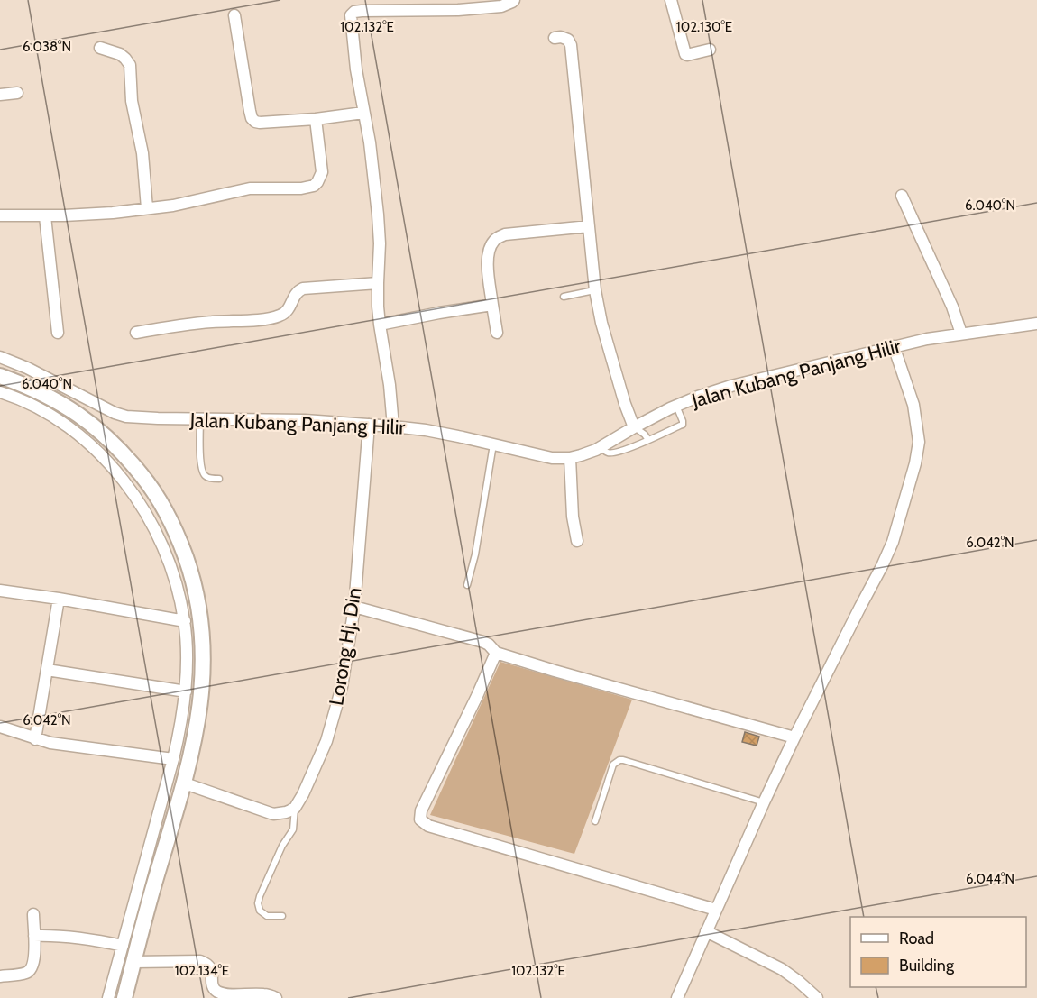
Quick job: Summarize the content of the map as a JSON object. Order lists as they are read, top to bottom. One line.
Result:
{"streets":{"street":["Jalan Kubang Panjang Hilir","Lorong Hj. Din"]},"crossings":[["Jalan Kubang Panjang Hilir","Lorong Hj. Din"]],"legend":["Road","Building"],"coordinates":["102.132°E","102.130°E","6.038°N","6.040°N","6.042°N","6.044°N","102.134°E"]}
